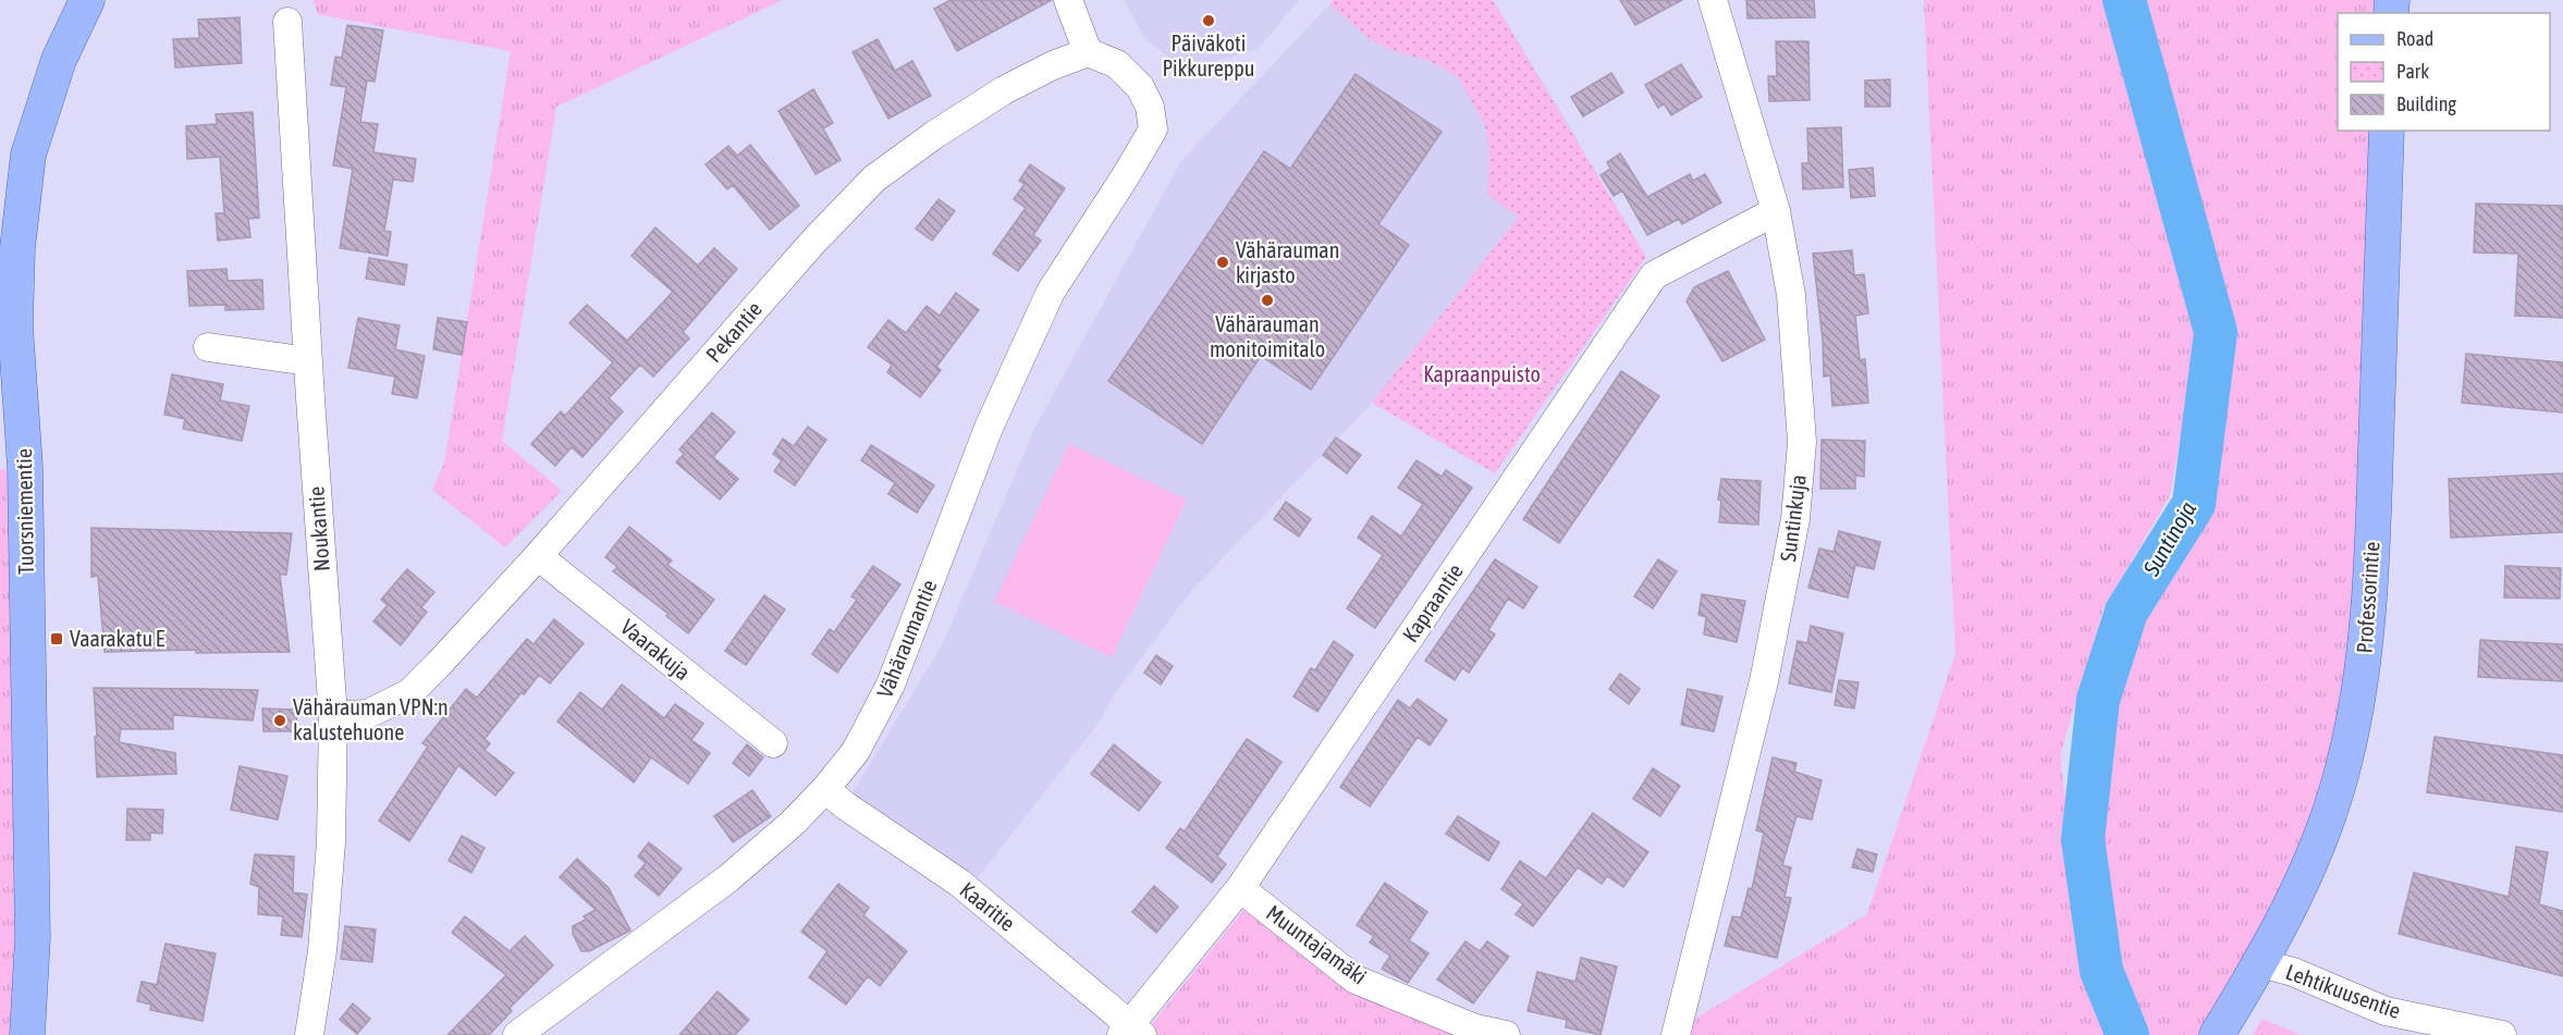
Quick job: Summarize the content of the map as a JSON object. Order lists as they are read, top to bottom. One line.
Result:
{"streets":{"main road":["Tuorsniementie","Professorintie"],"street":["Pekantie","Suntinkuja","Noukantie","Kapraantie","Vähäraumantie","Vaarakuja","Kaaritie","Muuntajamäki","Lehtikuusentie"]},"crossings":[["Pekantie","Noukantie"],["Pekantie","Vähäraumantie"],["Pekantie","Vaarakuja"],["Suntinkuja","Kapraantie"],["Professorintie","Lehtikuusentie"],["Kapraantie","Kaaritie"],["Kapraantie","Muuntajamäki"],["Vähäraumantie","Kaaritie"]],"water":["Suntinoja"],"parks":["Kapraanpuisto"],"places":{"other":["Päiväkoti Pikkureppu","Vähärauman kirjasto","Vähärauman monitoimitalo","Vähärauman VPN:n kalustehuone"],"transit":["Vaarakatu E"]},"legend":["Road","Park","Building"]}
